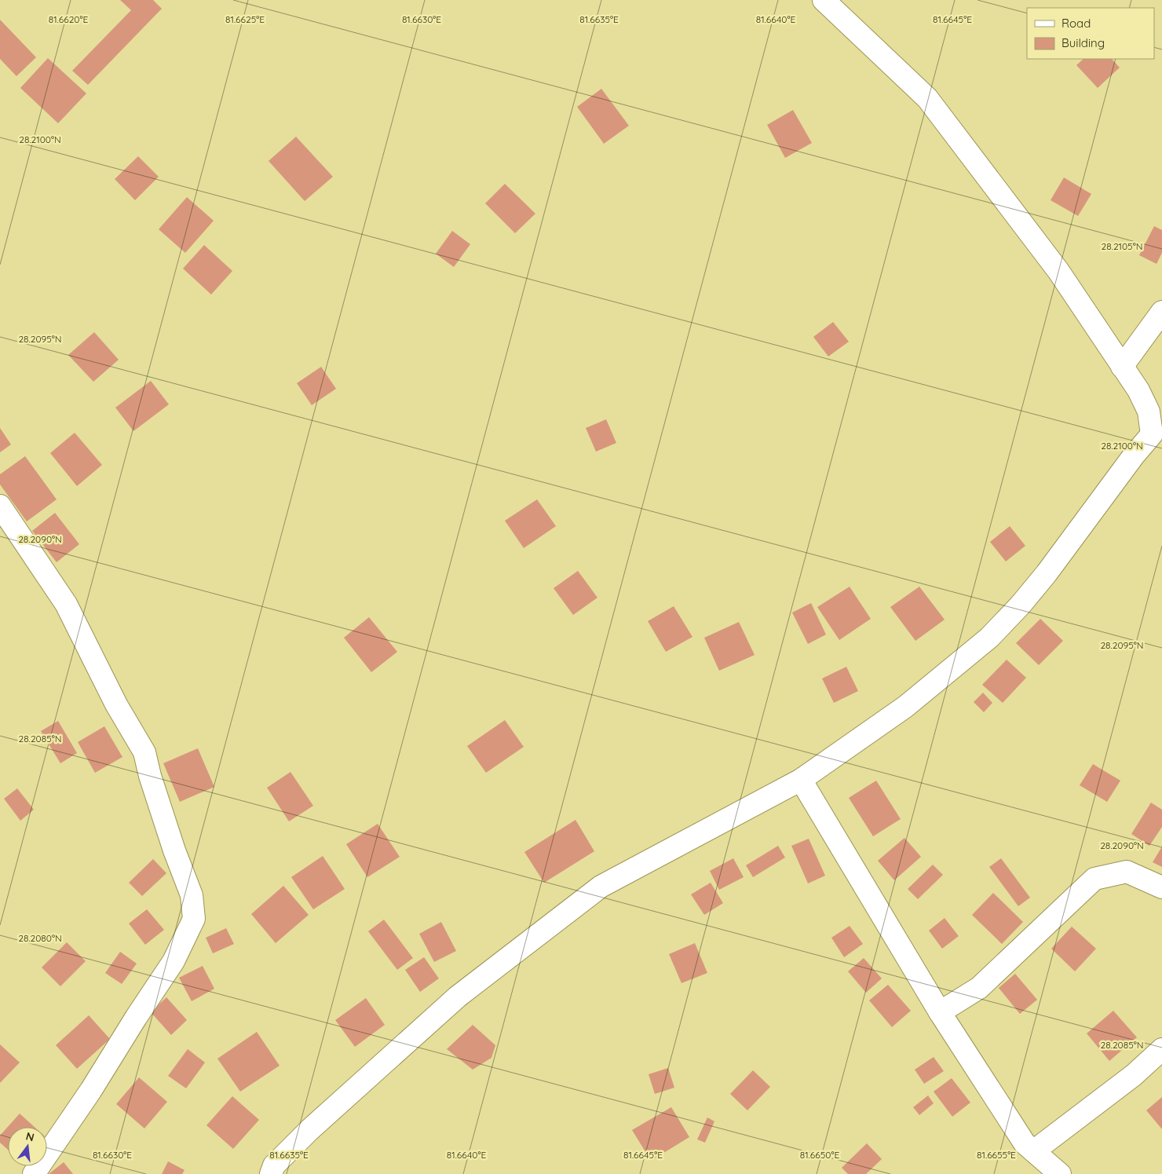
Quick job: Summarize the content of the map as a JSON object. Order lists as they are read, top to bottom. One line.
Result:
{"legend":["Road","Building"],"north":"top","coordinates":["81.6620°E","81.6625°E","81.6630°E","81.6635°E","81.6640°E","81.6645°E","28.2100°N","28.2105°N","28.2095°N","28.2090°N","28.2085°N","28.2080°N","81.6650°E","81.6655°E"]}
